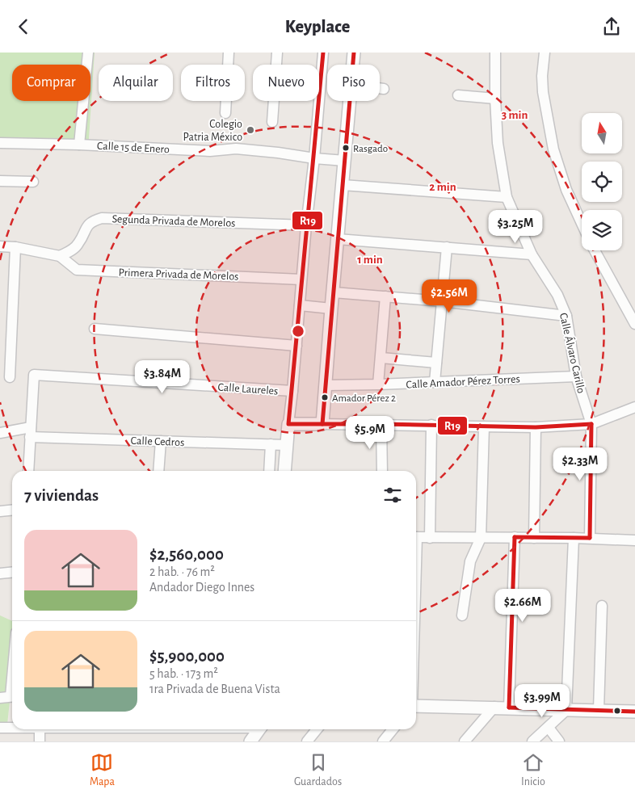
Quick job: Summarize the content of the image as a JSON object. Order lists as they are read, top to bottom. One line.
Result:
{"streets":{"street":["Calle 15 de Enero","Segunda Privada de Morelos","Primera Privada de Morelos","Calle Álvaro Carillo","Calle Amador Pérez Torres","Calle Laureles","Calle Cedros"]},"crossings":[["Segunda Privada de Morelos","Primera Privada de Morelos"],["Calle Álvaro Carillo","Calle Amador Pérez Torres"],["Calle Laureles","Calle Cedros"]],"places":["Colegio Patria México","Rasgado","Amador Pérez 2"],"lines":["transit line R19"],"north":"top","page":{"header":"Keyplace","chip":["Comprar","Alquilar","Filtros","Nuevo","Piso"],"price":["$3.25M","$2.56M","$3.84M","$5.9M","$2.33M","$2.66M","$3.99M"],"heading":"7 viviendas","list":[{"name":"$2,560,000","note":"2 hab. · 76 m² · Andador Diego Innes"},{"name":"$5,900,000","note":"5 hab. · 173 m² · 1ra Privada de Buena Vista"}],"tabs":["Mapa","Guardados","Inicio"]},"rings":["3 min","2 min","1 min"]}
